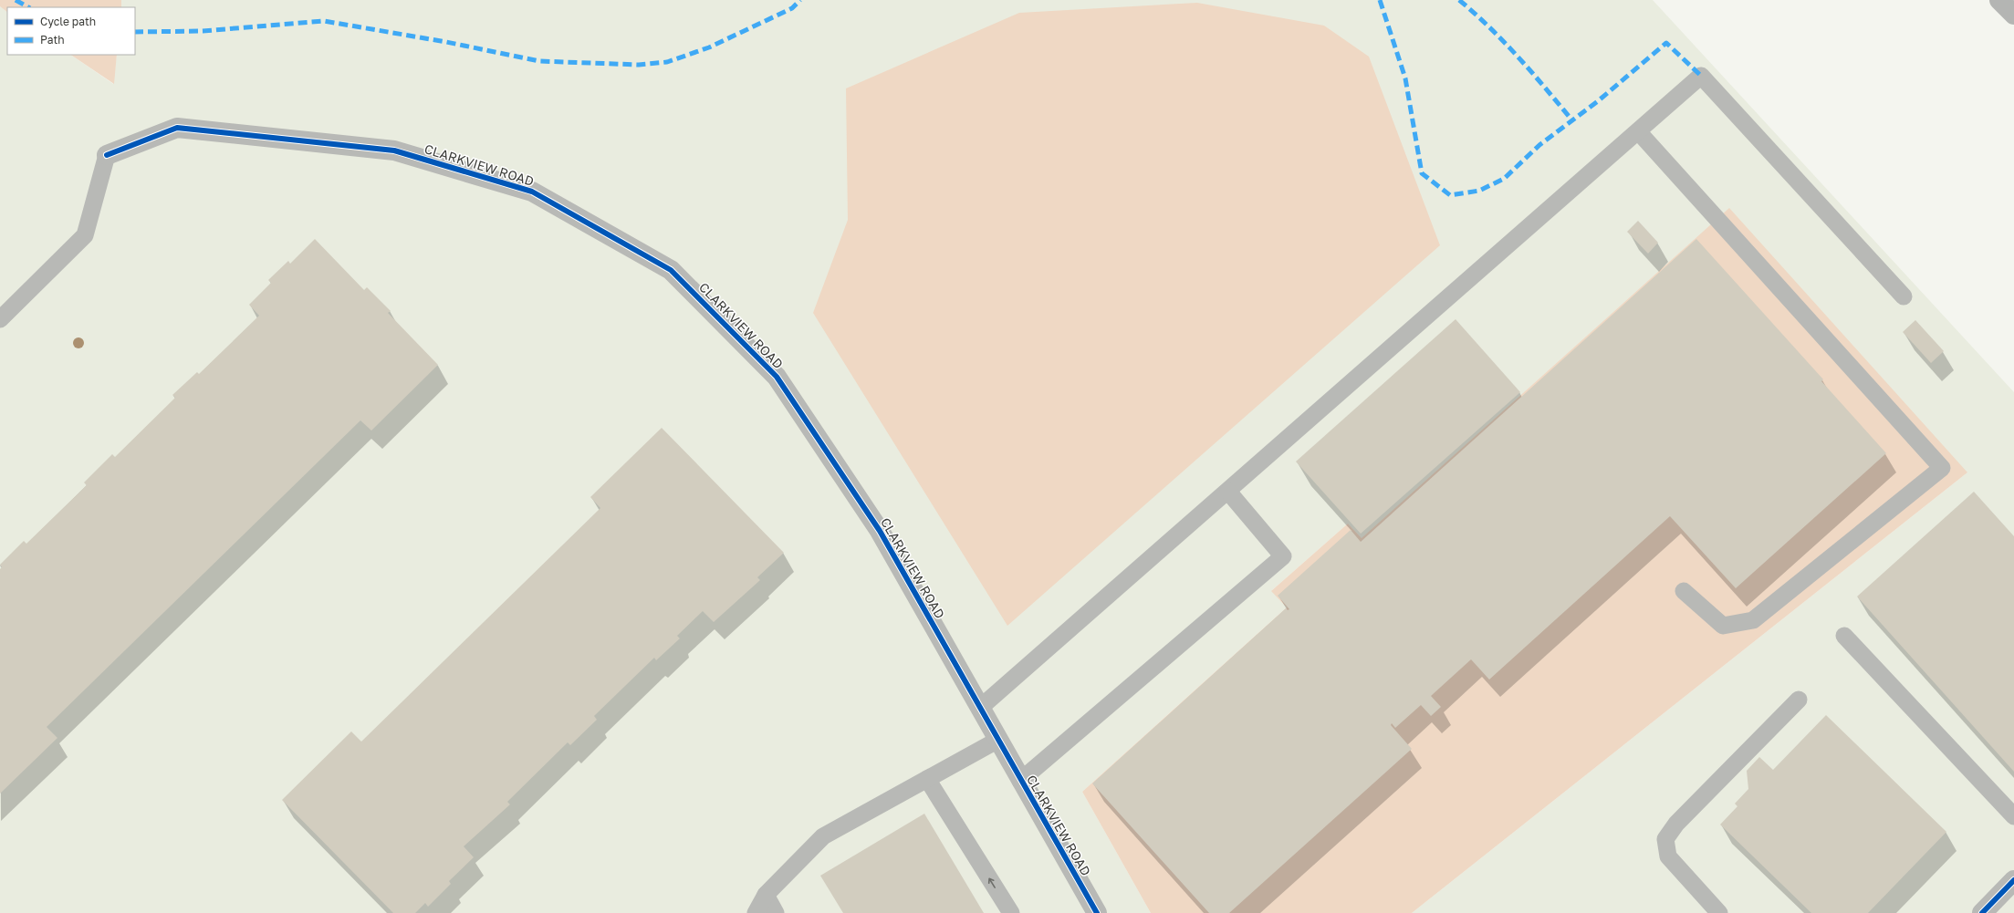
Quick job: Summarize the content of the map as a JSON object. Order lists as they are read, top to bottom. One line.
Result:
{"streets":{"street":["CLARKVIEW ROAD"]},"legend":["Cycle path","Path"]}
